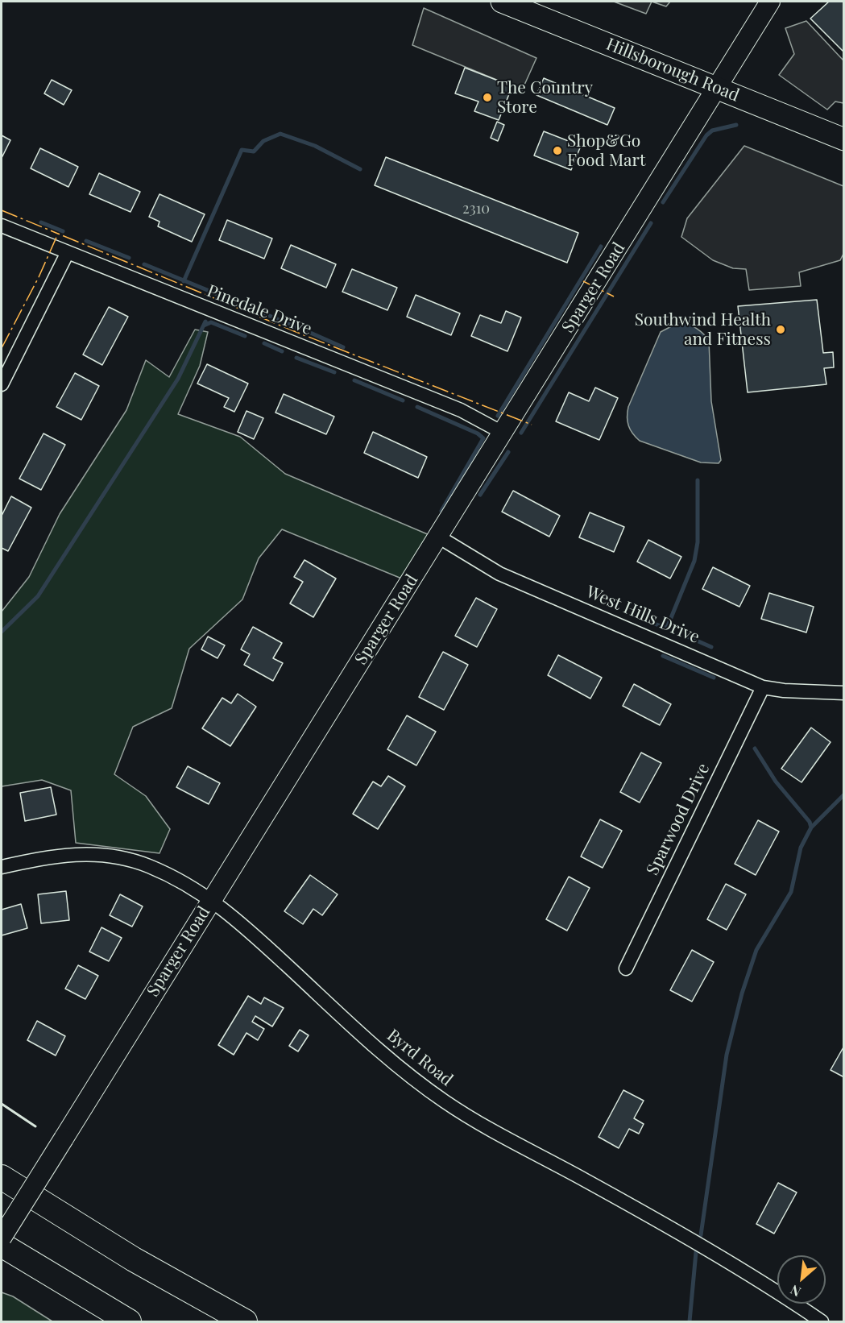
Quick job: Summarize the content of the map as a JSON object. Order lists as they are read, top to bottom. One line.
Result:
{"streets":{"main road":["Hillsborough Road"],"street":["Sparger Road","Pinedale Drive","West Hills Drive","Sparwood Drive","Byrd Road"]},"crossings":[["Hillsborough Road","Sparger Road"],["Sparger Road","Pinedale Drive"],["Sparger Road","West Hills Drive"],["Sparger Road","Byrd Road"],["West Hills Drive","Sparwood Drive"]],"places":["The Country Store","Shop&Go Food Mart","Southwind Health and Fitness"],"house_numbers":["2310"],"north":"bottom left"}
